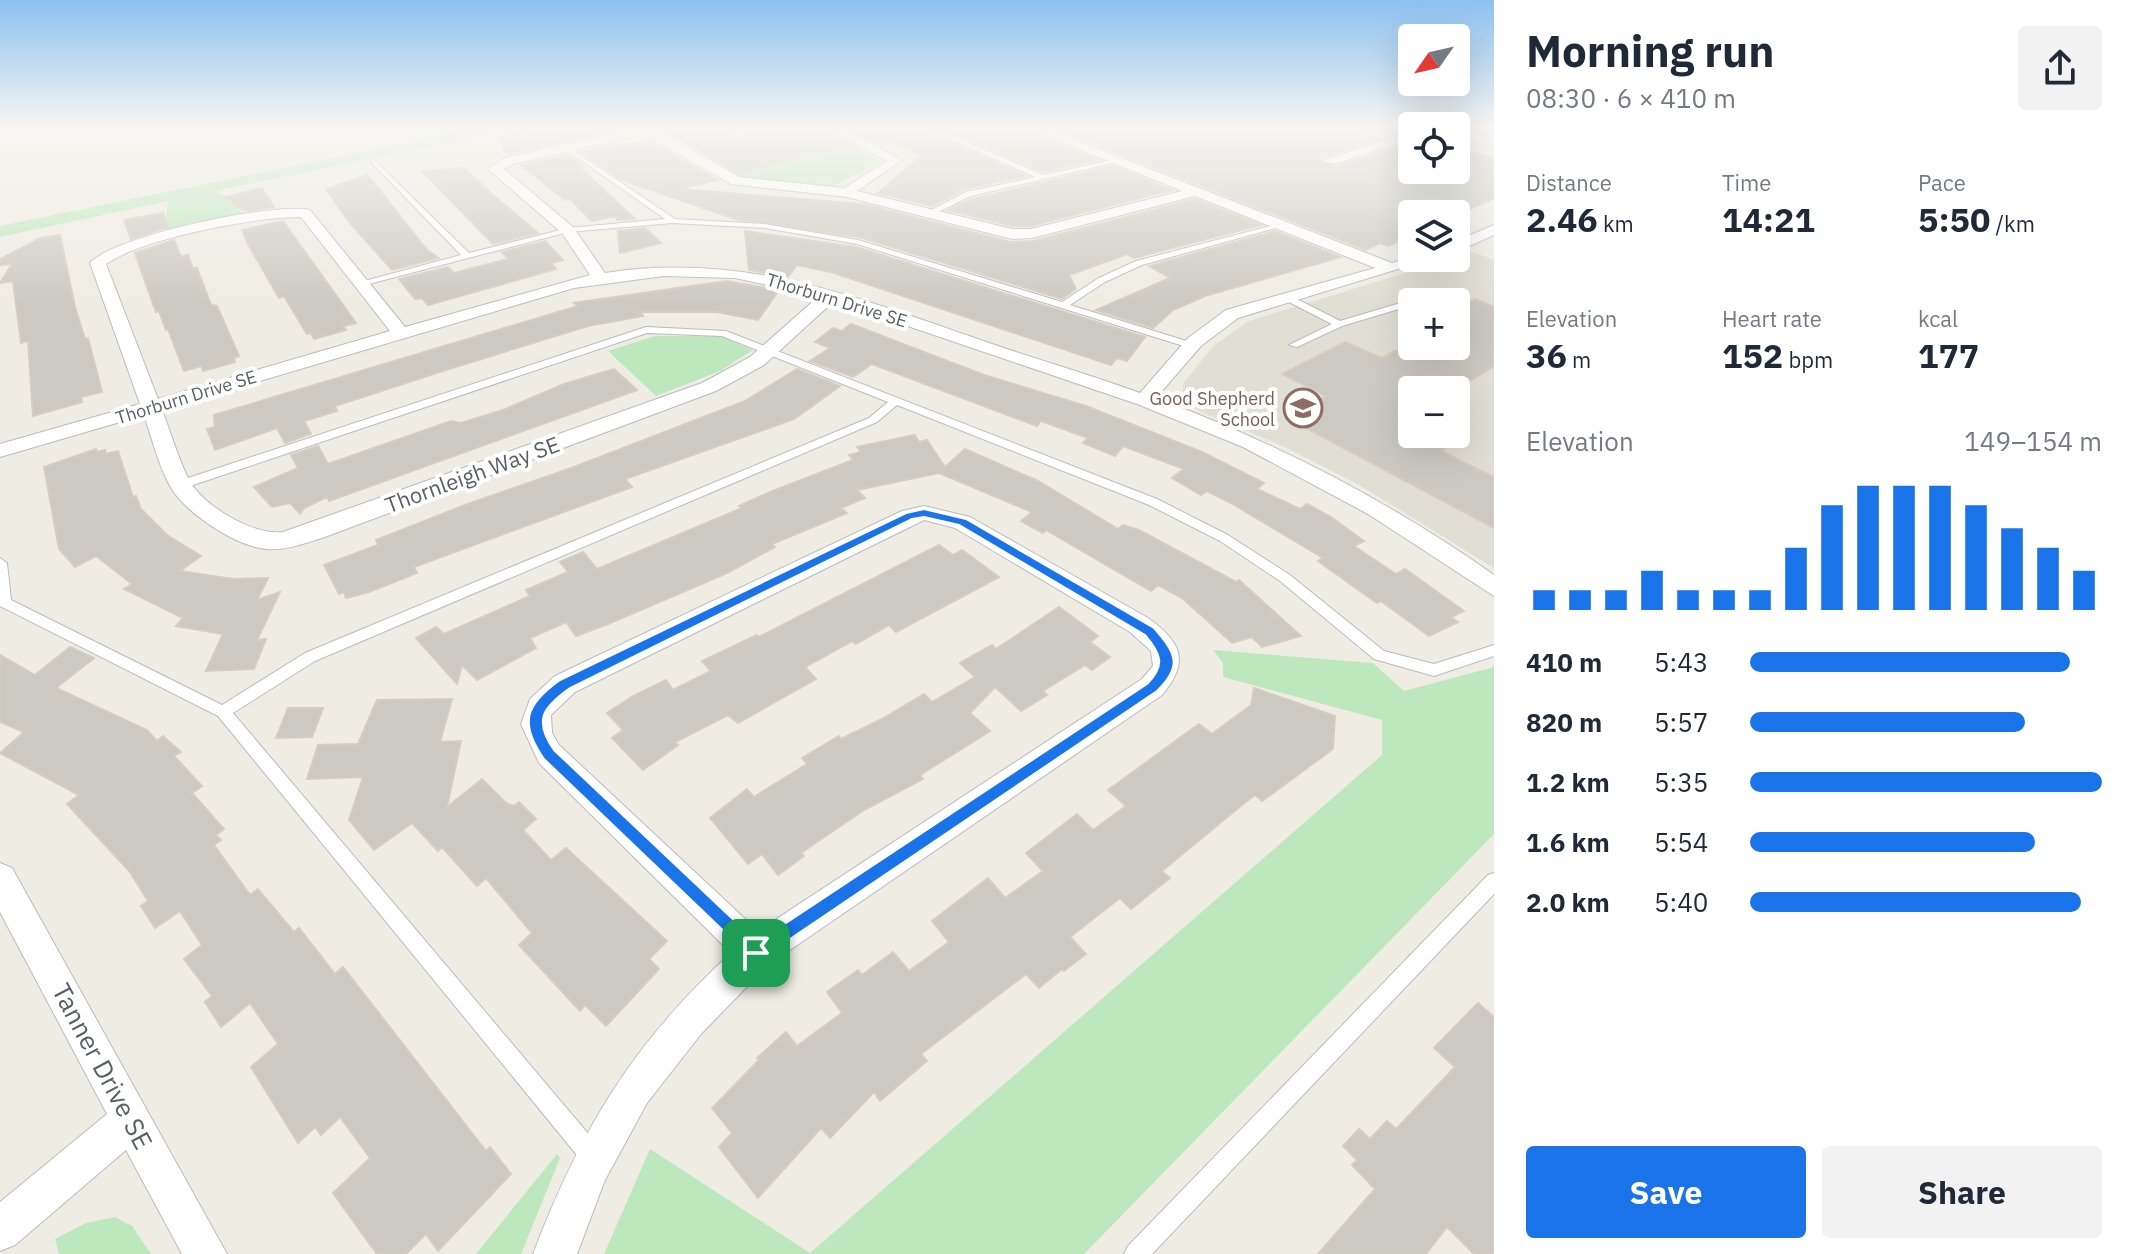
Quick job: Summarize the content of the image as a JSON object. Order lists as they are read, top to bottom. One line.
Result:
{"streets":{"street":["Thorburn Drive SE","Thornleigh Way SE","Tanner Drive SE"]},"crossings":[["Thorburn Drive SE","Thornleigh Way SE"]],"places":{"school or university":["Good Shepherd School"]},"north":"bottom left","page":{"heading":["Morning run","08:30 · 6 × 410 m"],"map_buttons":["+","−"],"stats":[["Distance","2.46 km"],["Time","14:21"],["Pace","5:50 /km"],["Elevation","36 m"],["Heart rate","152 bpm"],["kcal","177"]],"chart":["Elevation","149–154 m"],"list":[{"name":"410 m","note":"5:43"},{"name":"820 m","note":"5:57"},{"name":"1.2 km","note":"5:35"},{"name":"1.6 km","note":"5:54"},{"name":"2.0 km","note":"5:40"}],"buttons":["Save","Share"]}}
